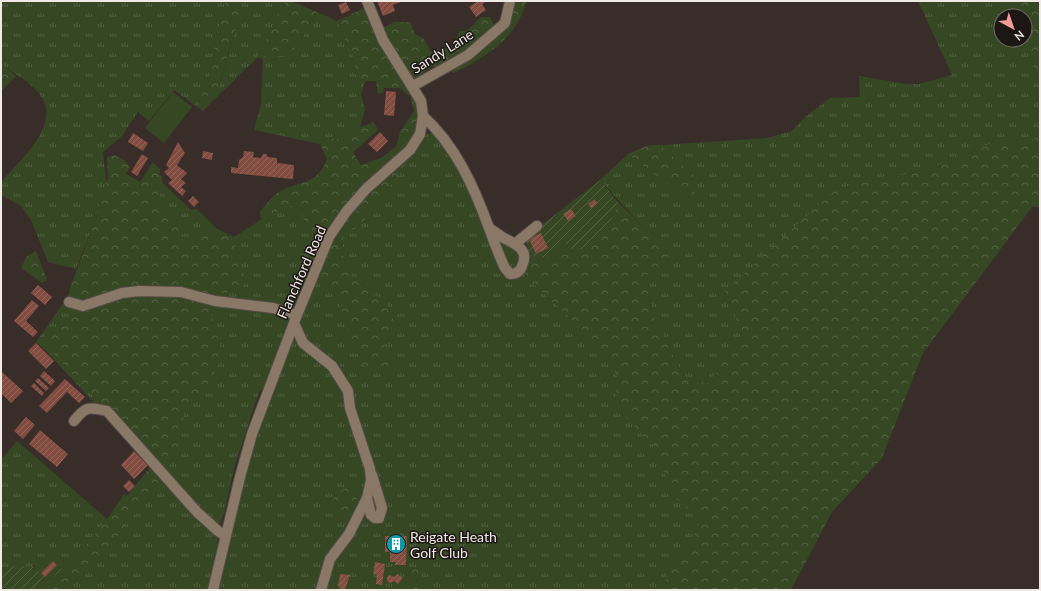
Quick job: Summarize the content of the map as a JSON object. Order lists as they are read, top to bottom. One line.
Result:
{"streets":{"street":["Sandy Lane","Flanchford Road"]},"crossings":[["Sandy Lane","Flanchford Road"]],"places":{"building":["Reigate Heath Golf Club"]},"north":"bottom right"}
